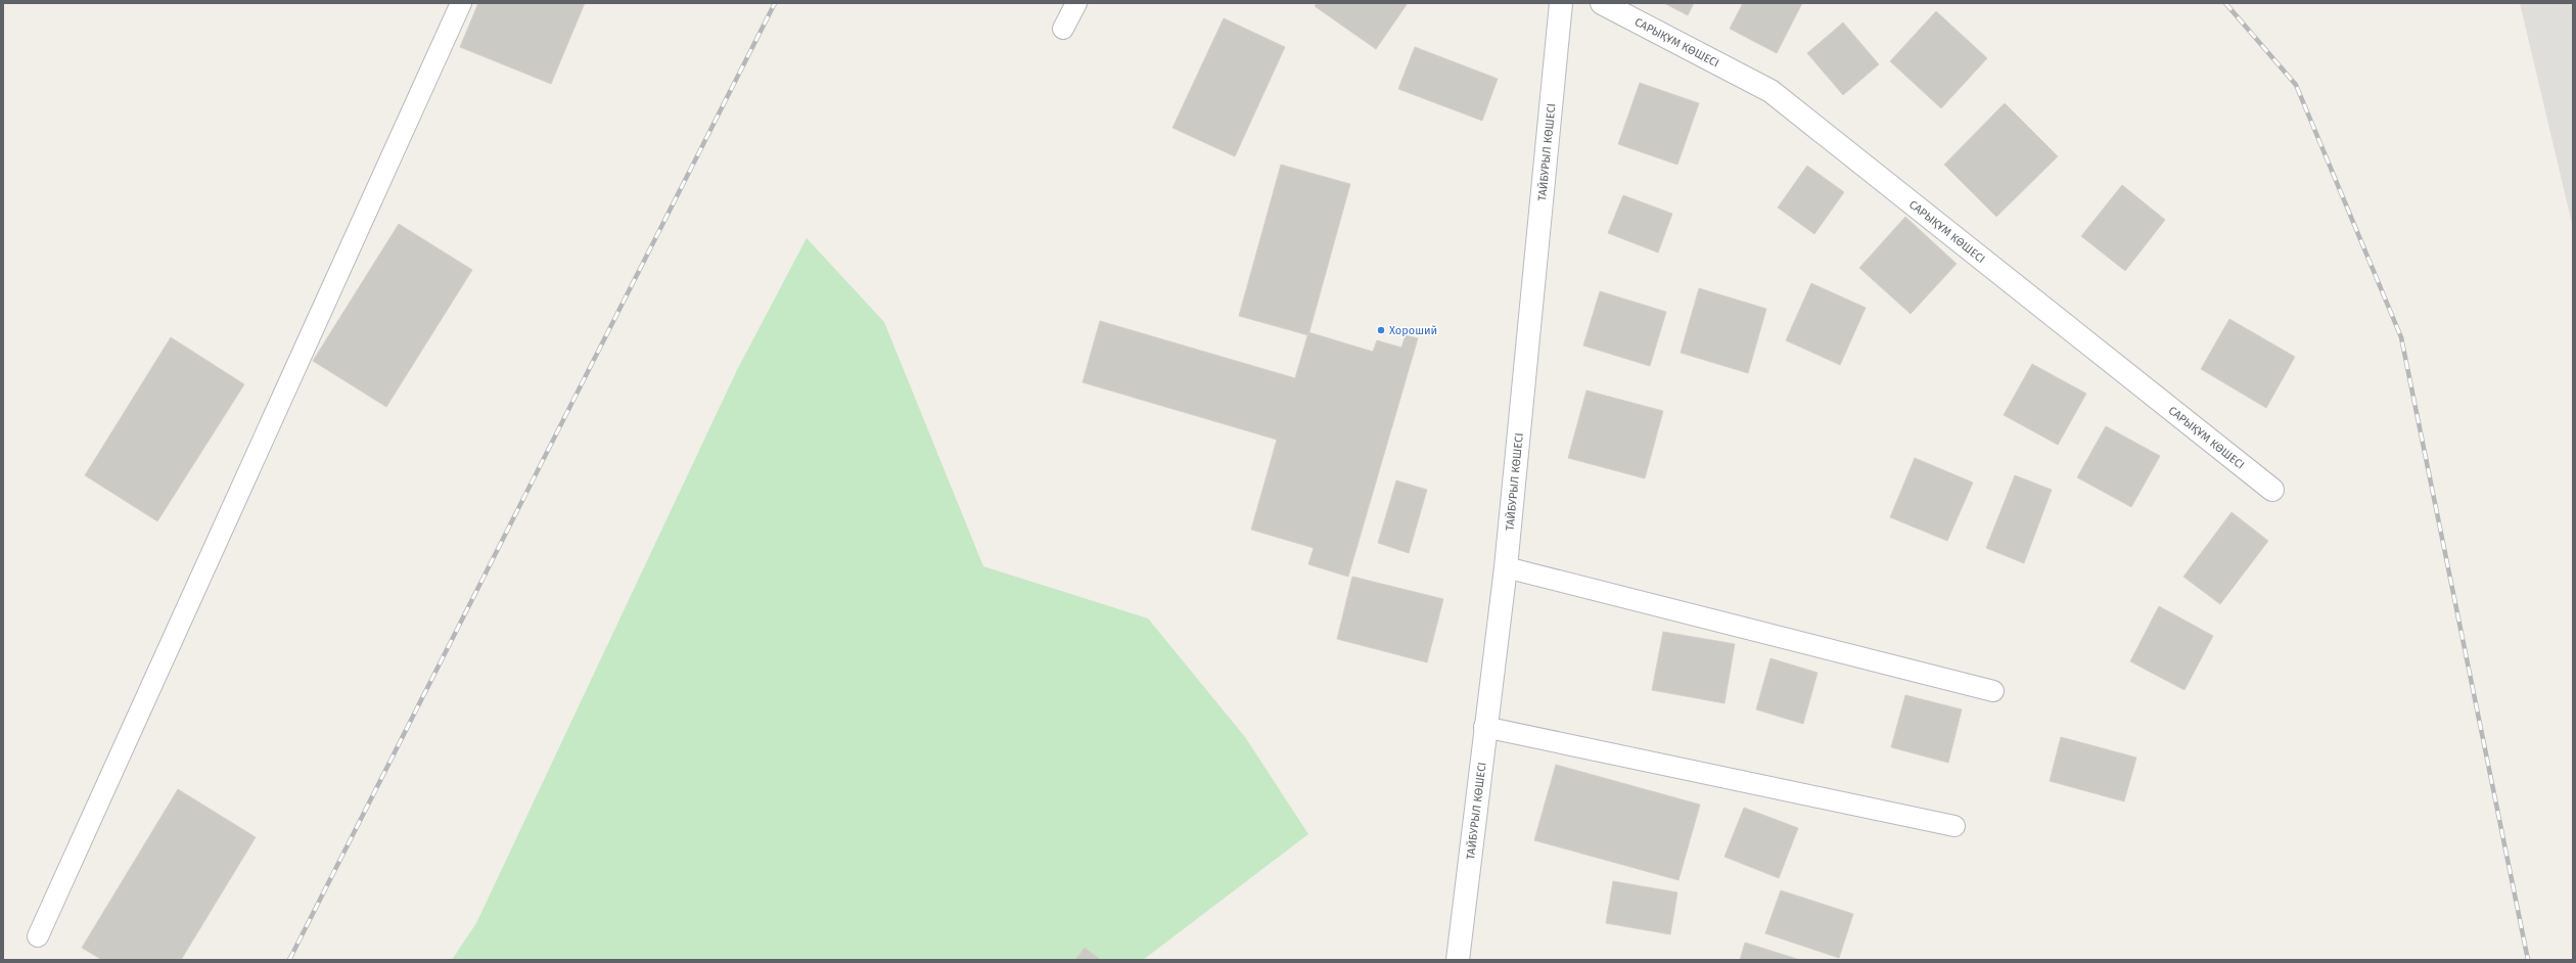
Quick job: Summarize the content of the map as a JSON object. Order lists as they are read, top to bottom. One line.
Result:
{"streets":{"main road":["САРЫҚҰМ КӨШЕСІ","ТАЙБУРЫЛ КӨШЕСІ"]},"places":["Хороший"]}
